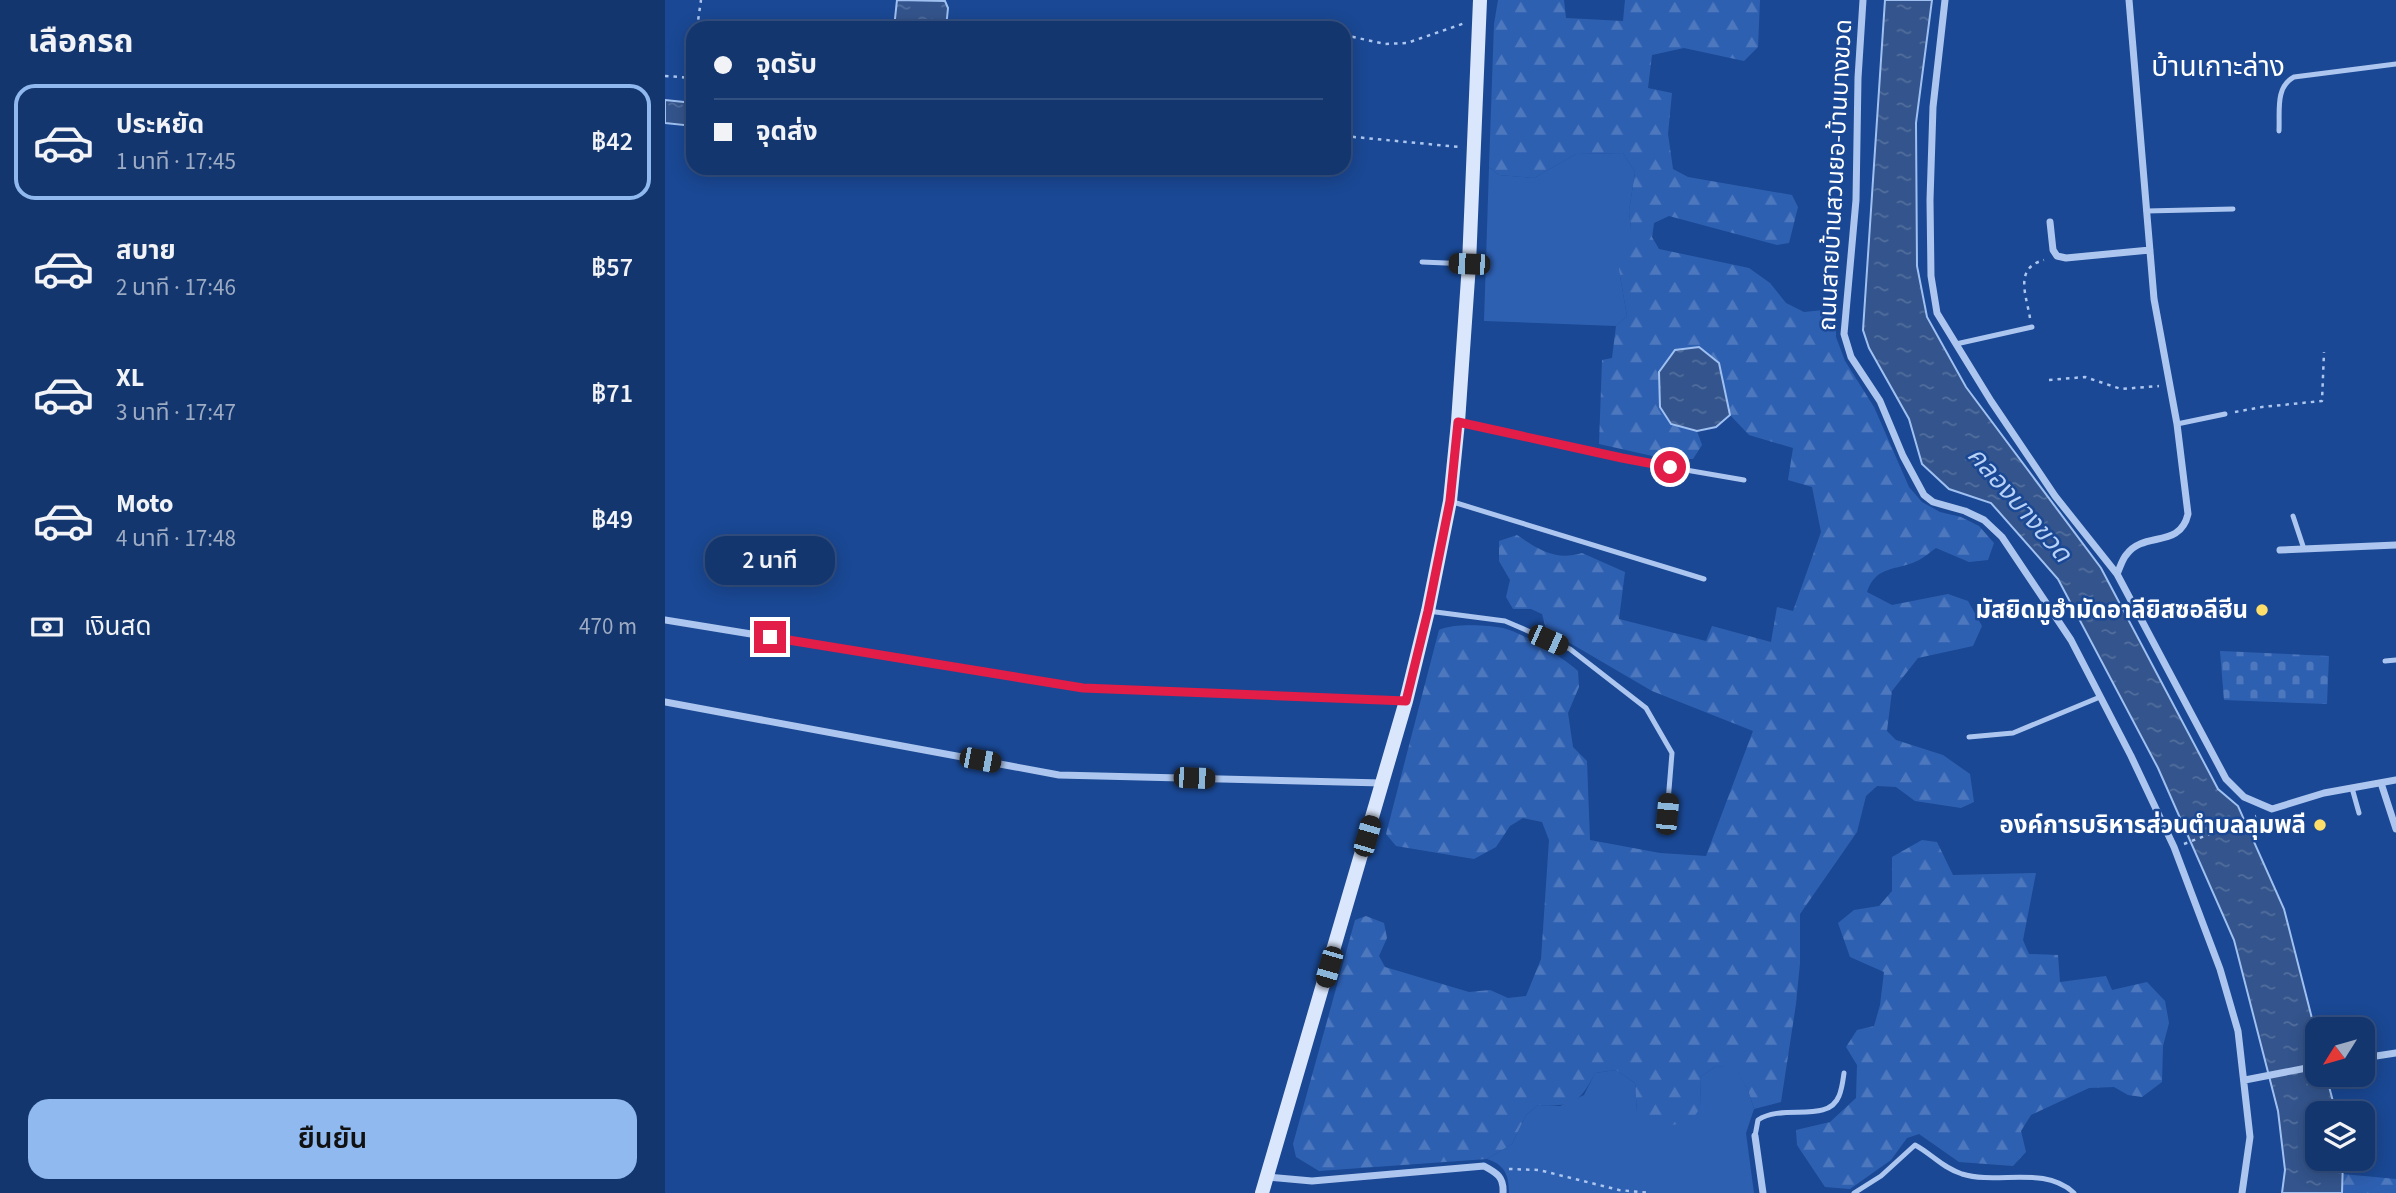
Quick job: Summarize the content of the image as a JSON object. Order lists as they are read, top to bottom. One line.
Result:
{"streets":{"street":["ถนนสายบ้านสวนยอ-บ้านบางขวด"]},"districts":["บ้านเกาะล่าง"],"water":["คลองบางขวด"],"places":["มัสยิดมูฮำมัดอาลียิสซอลีฮีน","องค์การบริหารส่วนตำบลลุมพลี"],"north":"bottom left","page":{"heading":"เลือกรถ","banner":["จุดรับ","จุดส่ง"],"list":[{"name":"ประหยัด","note":"1 นาที · 17:45","value":"฿42"},{"name":"สบาย","note":"2 นาที · 17:46","value":"฿57"},{"name":"XL","note":"3 นาที · 17:47","value":"฿71"},{"name":"Moto","note":"4 นาที · 17:48","value":"฿49"}],"bubble":"2 นาที","pay":["เงินสด","470 m"],"buttons":"ยืนยัน"}}
